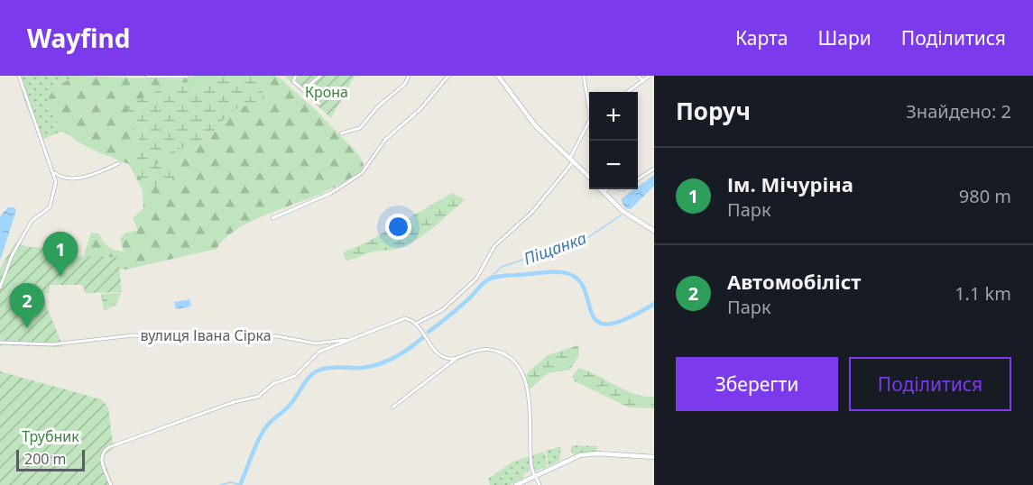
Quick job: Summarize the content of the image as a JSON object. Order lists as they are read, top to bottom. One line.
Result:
{"streets":{"street":["вулиця Івана Сірка"]},"water":["Піщанка"],"parks":["Крона","Трубник"],"scale_bar":"200 m","page":{"header":"Wayfind","nav":["Карта","Шари","Поділитися"],"heading":["Поруч","Знайдено: 2"],"map_buttons":["+","−"],"list":[{"mark":"1","name":"Ім. Мічуріна","note":"Парк","value":"980 m"},{"mark":"2","name":"Автомобіліст","note":"Парк","value":"1.1 km"}],"pins":["1","2"],"buttons":["Зберегти","Поділитися"],"scale":"200 m"}}
